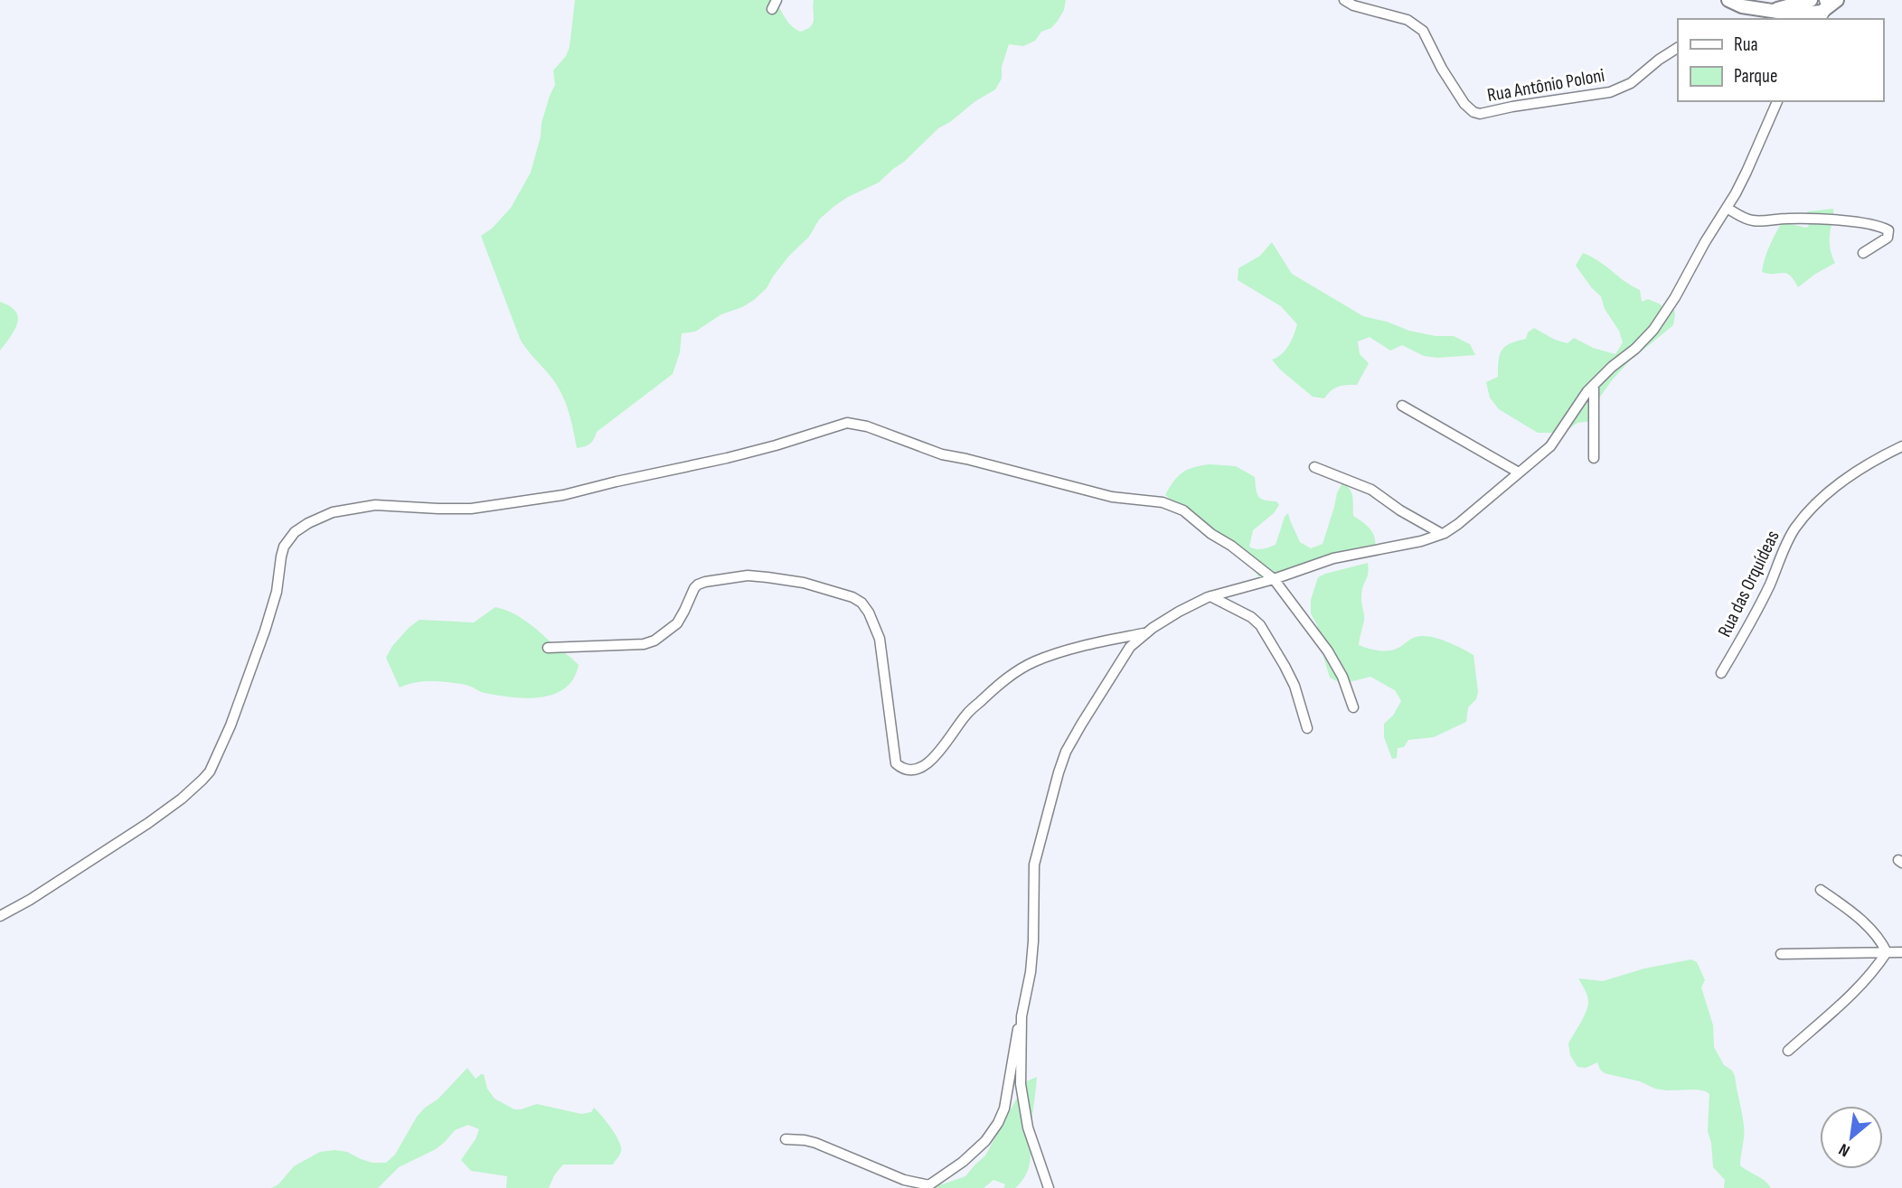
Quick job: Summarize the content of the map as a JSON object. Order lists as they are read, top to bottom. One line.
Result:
{"streets":{"street":["Rua Antônio Poloni","Rua das Orquídeas"]},"legend":["Rua","Parque"],"north":"bottom left"}
